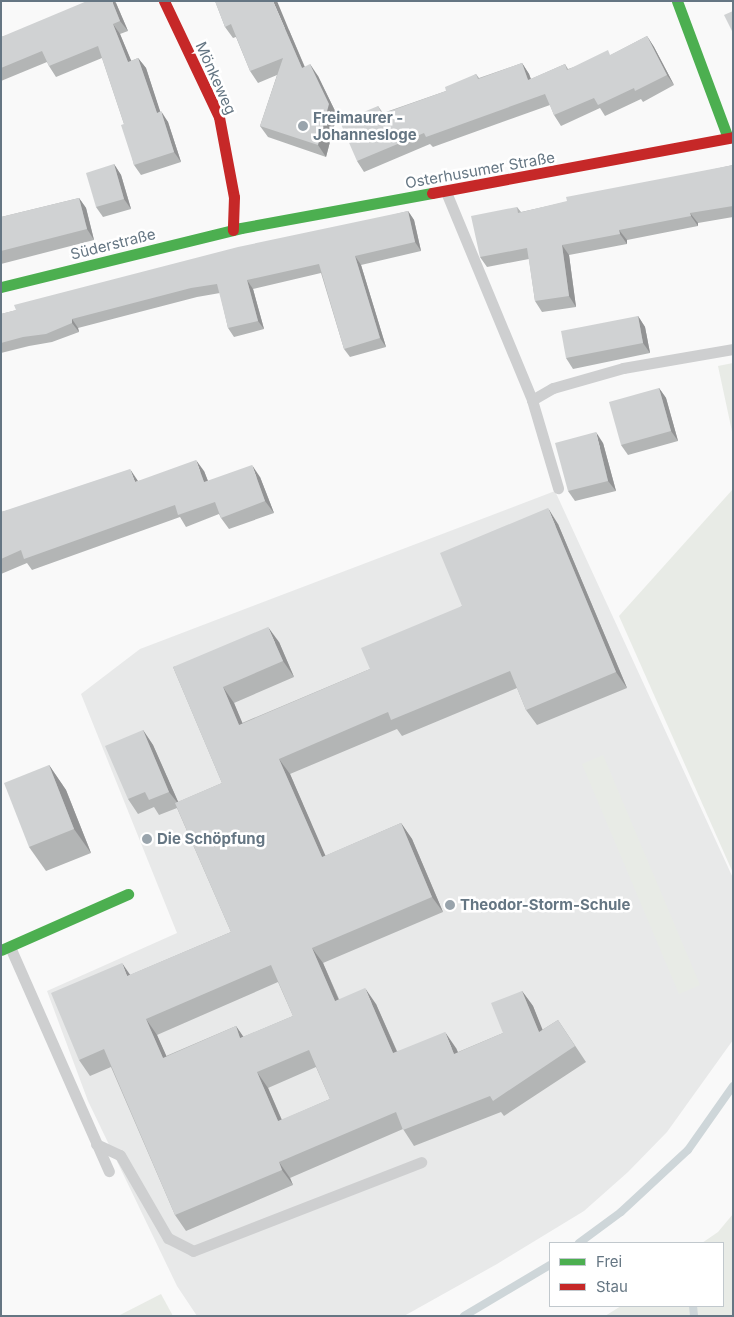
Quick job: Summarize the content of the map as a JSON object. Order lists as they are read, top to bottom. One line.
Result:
{"streets":{"main road":["Mönkeweg","Osterhusumer Straße","Süderstraße"]},"crossings":[["Mönkeweg","Osterhusumer Straße"],["Mönkeweg","Süderstraße"],["Osterhusumer Straße","Süderstraße"]],"places":["Freimaurer - Johannesloge","Die Schöpfung","Theodor-Storm-Schule"],"legend":["Frei","Stau"]}
